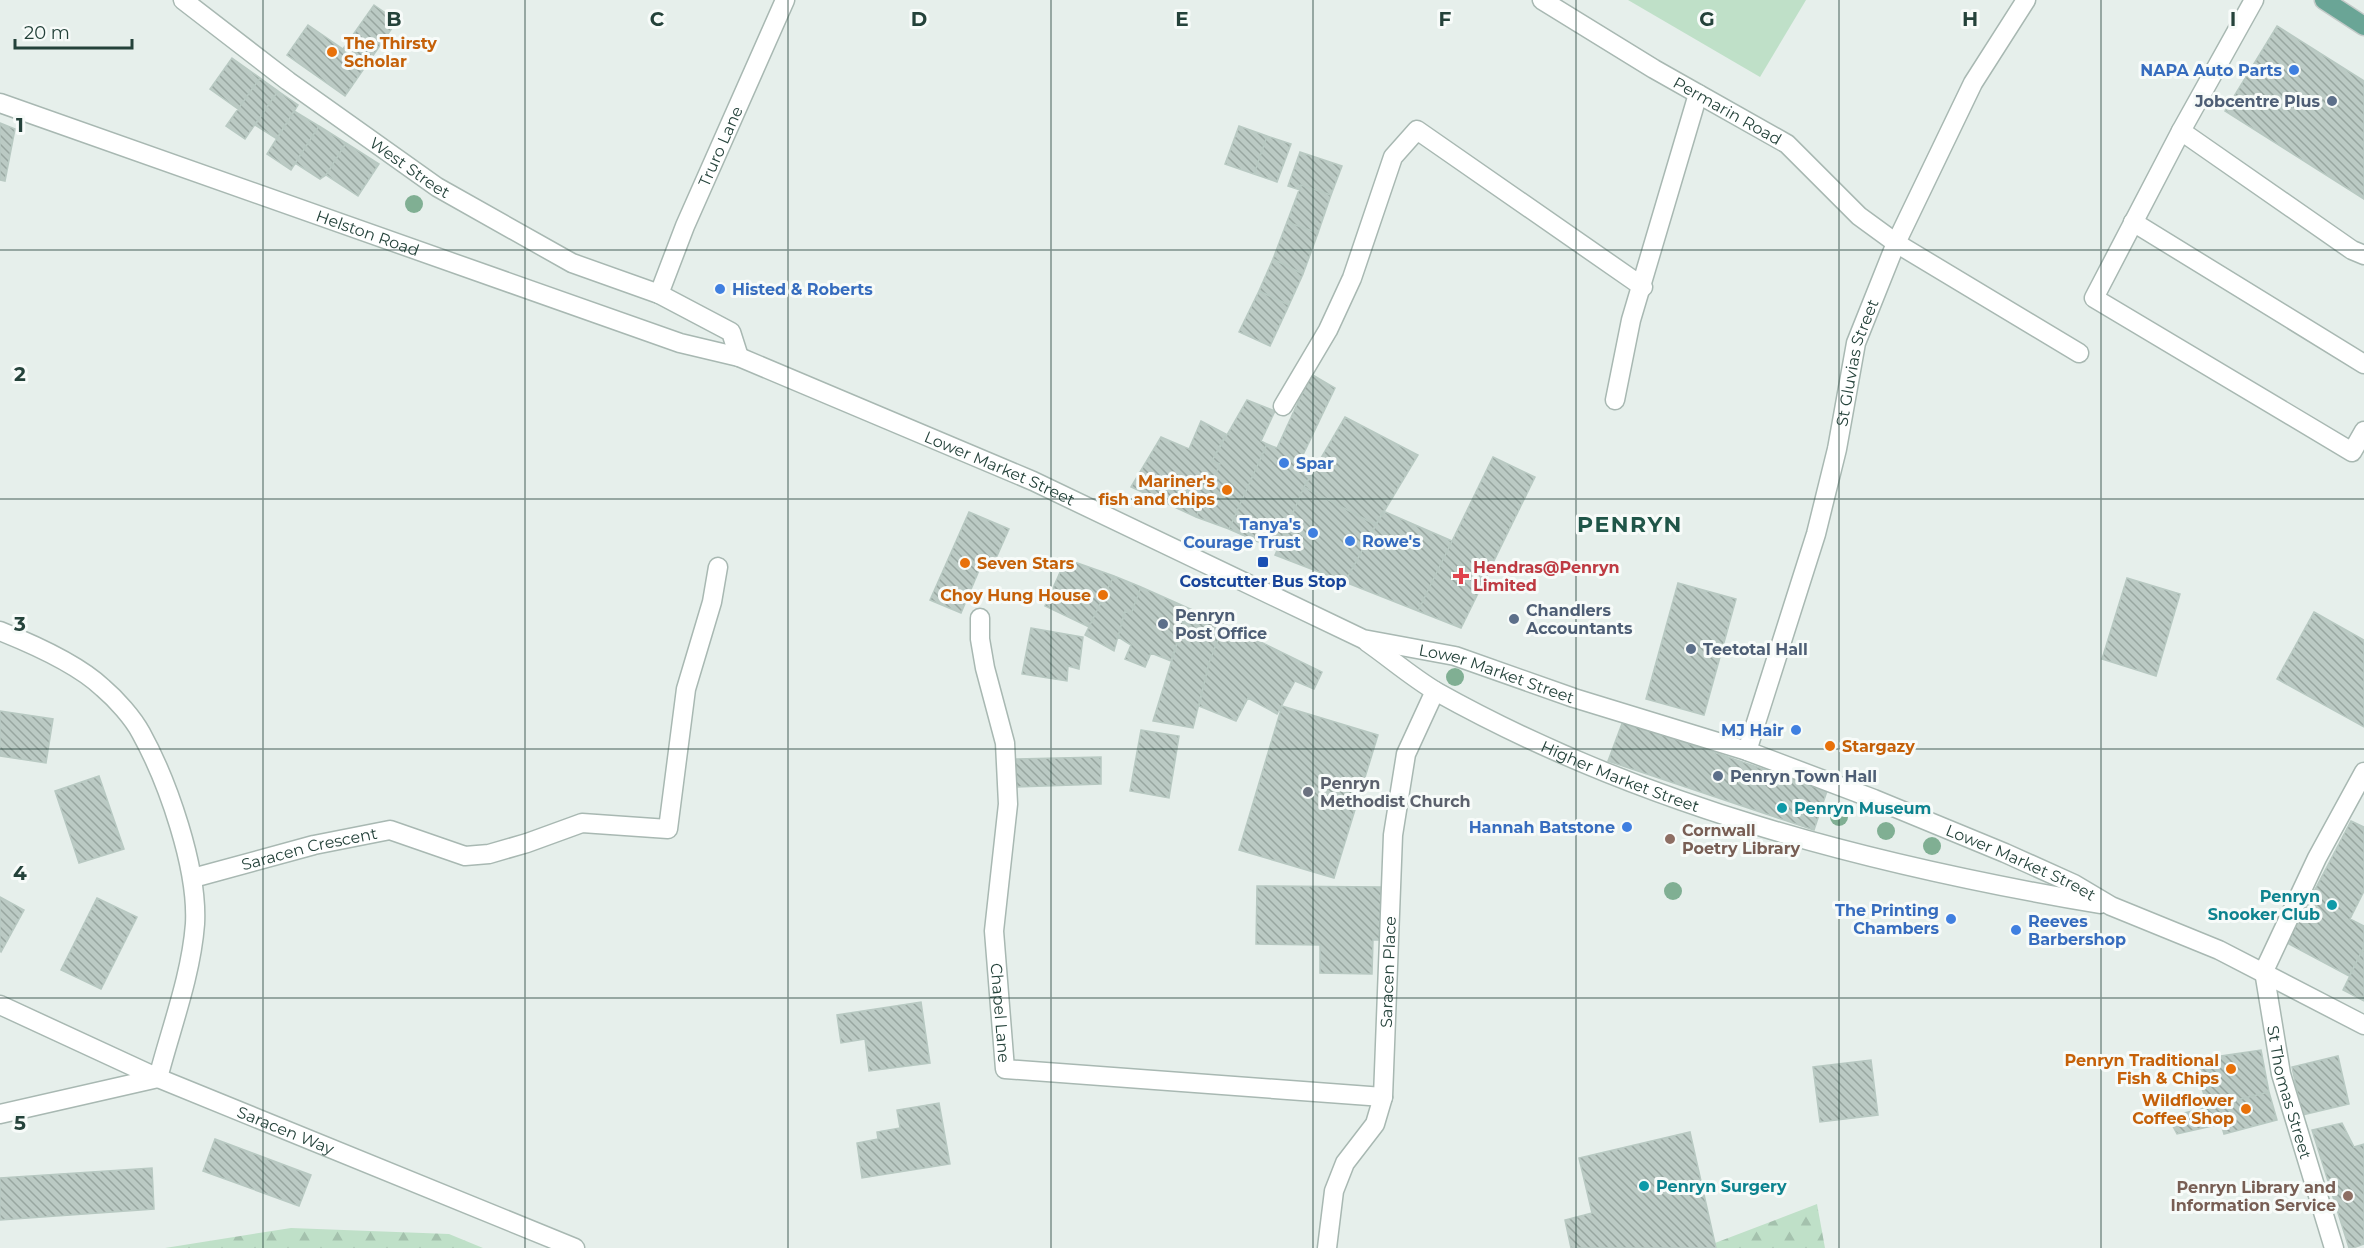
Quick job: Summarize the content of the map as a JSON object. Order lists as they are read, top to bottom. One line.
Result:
{"streets":{"street":["Permarin Road","Truro Lane","West Street","Helston Road","St Gluvias Street","Lower Market Street","Higher Market Street","Saracen Crescent","Saracen Place","Chapel Lane","St Thomas Street","Saracen Way"]},"crossings":[["Permarin Road","St Gluvias Street"],["Truro Lane","West Street"],["West Street","Helston Road"],["West Street","Lower Market Street"],["Helston Road","Lower Market Street"],["St Gluvias Street","Lower Market Street"],["Lower Market Street","Higher Market Street"],["Lower Market Street","St Thomas Street"],["Higher Market Street","Saracen Place"],["Saracen Place","Chapel Lane"]],"districts":["PENRYN"],"places":{"other":["The Thirsty Scholar","NAPA Auto Parts","Jobcentre Plus","Histed & Roberts","Spar","Mariner's fish and chips","Tanya's Courage Trust","Rowe's","Seven Stars","Choy Hung House","Chandlers Accountants","Penryn Post Office","Teetotal Hall","MJ Hair","Stargazy","Penryn Town Hall","Penryn Methodist Church","Penryn Museum","Hannah Batstone","Cornwall Poetry Library","Penryn Snooker Club","The Printing Chambers","Reeves Barbershop","Penryn Traditional Fish & Chips","Wildflower Coffee Shop","Penryn Surgery","Penryn Library and Information Service"],"transit":["Costcutter Bus Stop"],"health":["Hendras@Penryn Limited"]},"scale_bar":"20 m","grid":{"columns":["B","C","D","E","F","G","H","I"],"rows":["1","2","3","4","5"]}}
